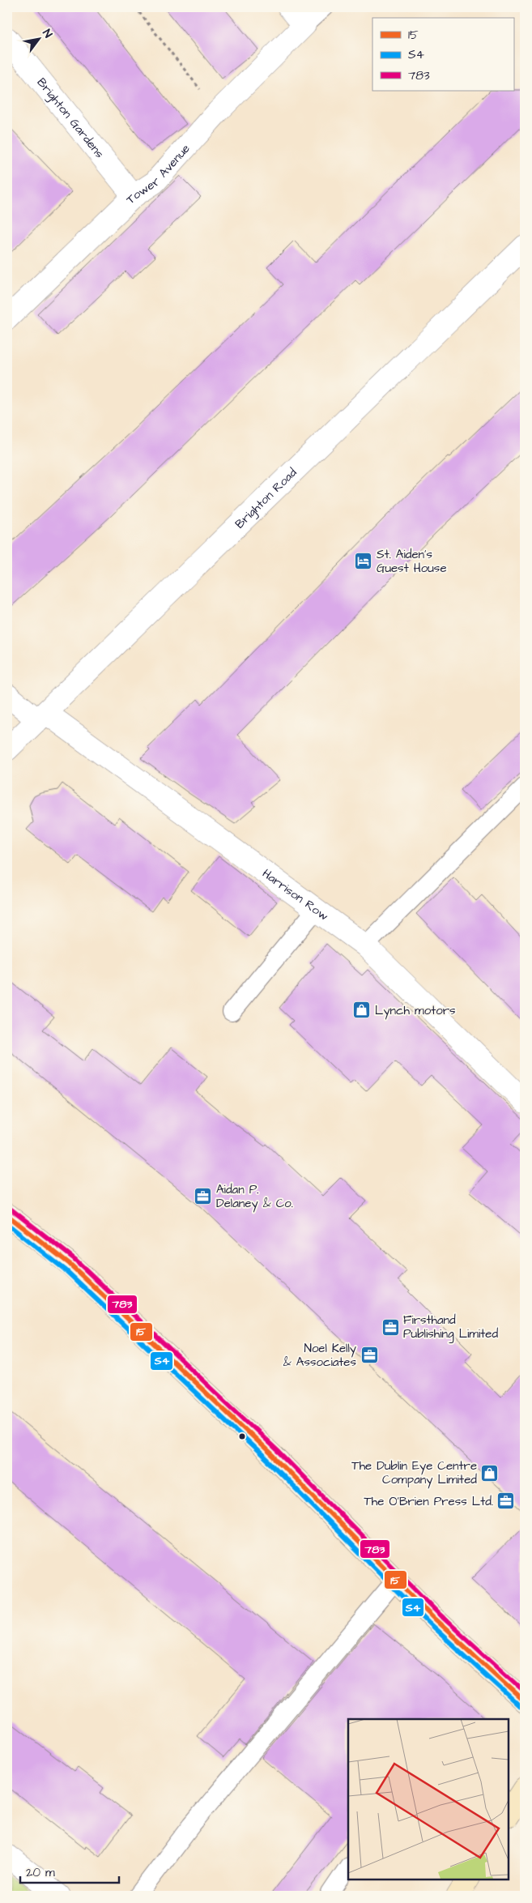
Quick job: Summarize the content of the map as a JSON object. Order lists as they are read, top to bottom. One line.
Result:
{"streets":{"street":["Brighton Gardens","Tower Avenue","Brighton Road","Harrison Row"]},"crossings":[["Brighton Gardens","Tower Avenue"],["Brighton Road","Harrison Row"]],"places":{"hotel":["St. Aiden's Guest House"],"shop":["Lynch motors","The Dublin Eye Centre Company Limited"],"office":["Aidan P. Delaney & Co.","Firsthand Publishing Limited","Noel Kelly & Associates","The O'Brien Press Ltd."]},"lines":["transit line 783","transit line 15","transit line S4"],"legend":["15","S4","783"],"scale_bar":"20 m","north":"top right"}
